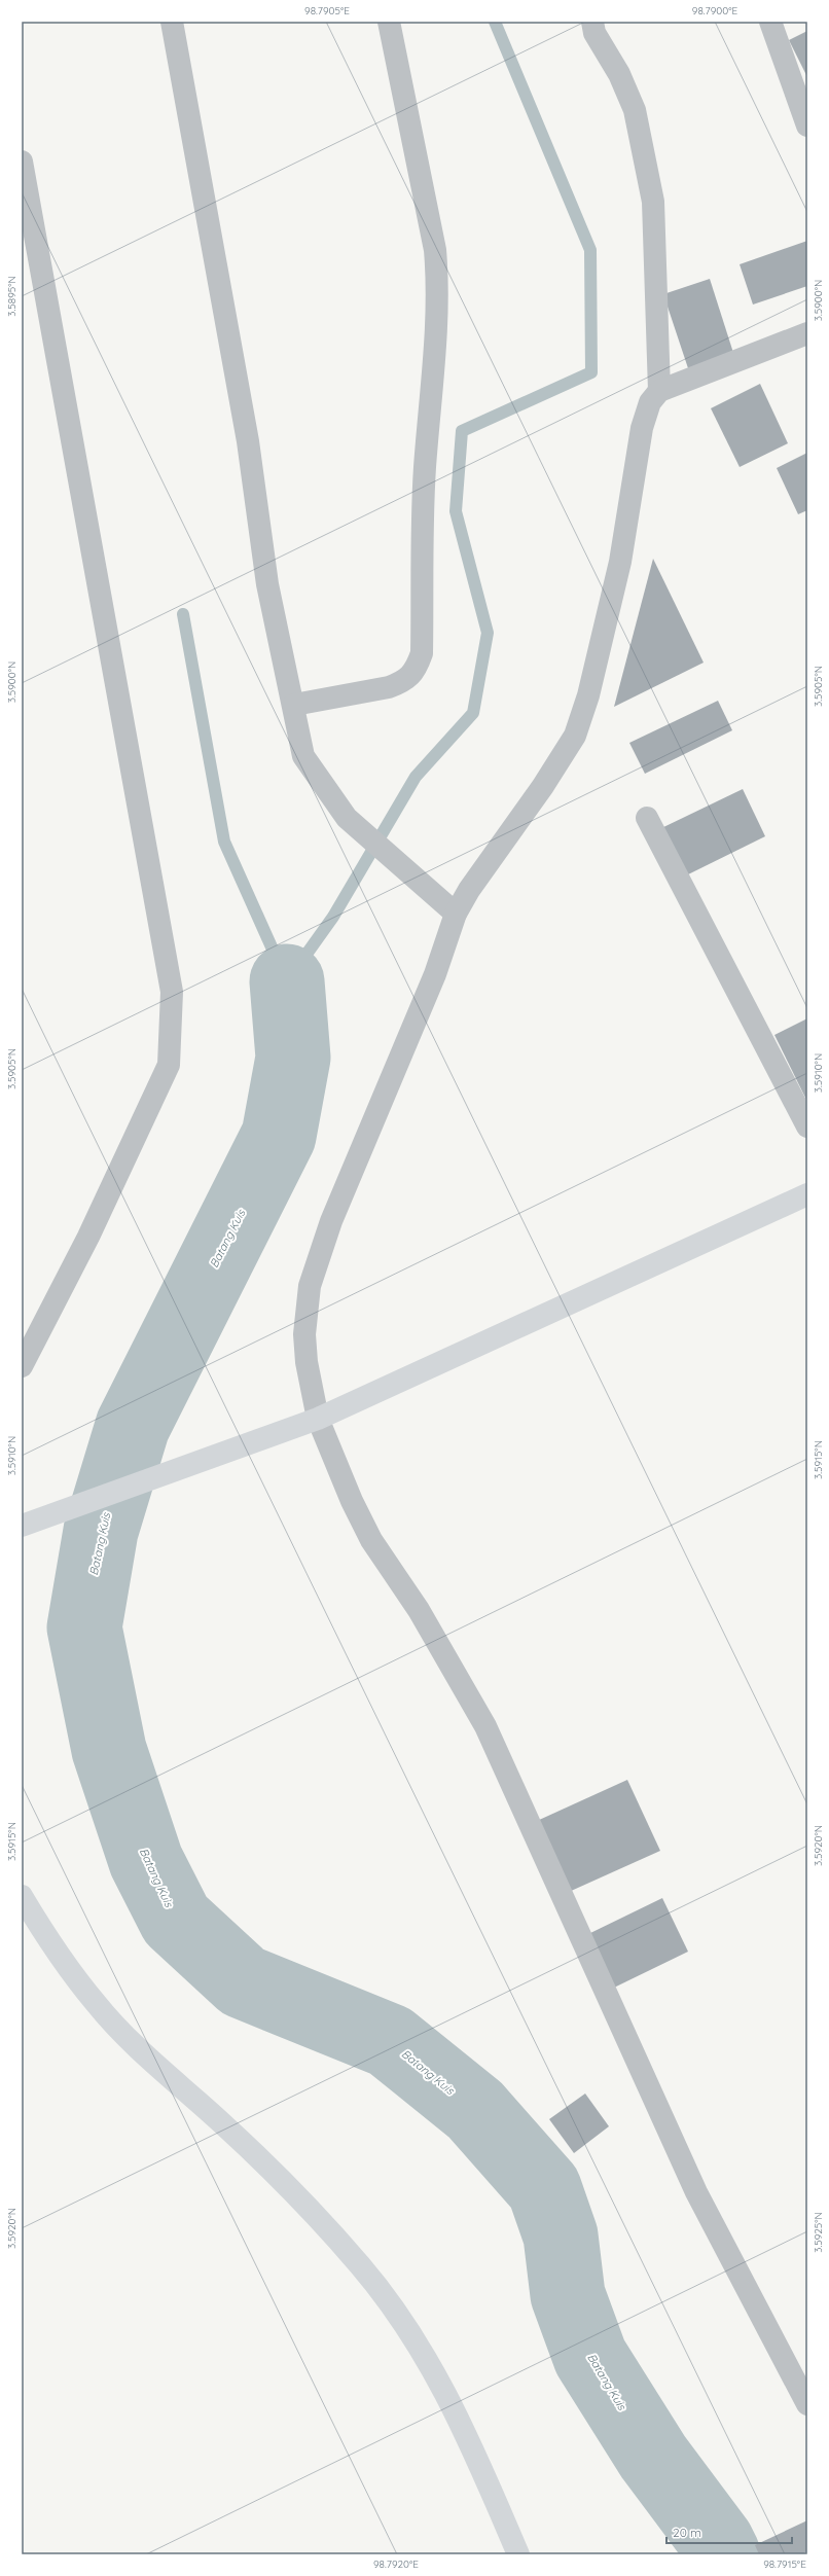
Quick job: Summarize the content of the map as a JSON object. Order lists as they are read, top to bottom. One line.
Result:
{"water":["Batang Kuis"],"scale_bar":"20 m","coordinates":["98.7905°E","98.7900°E","3.5895°N","3.5900°N","3.5905°N","3.5910°N","3.5915°N","3.5920°N","3.5925°N","98.7920°E","98.7915°E"]}
